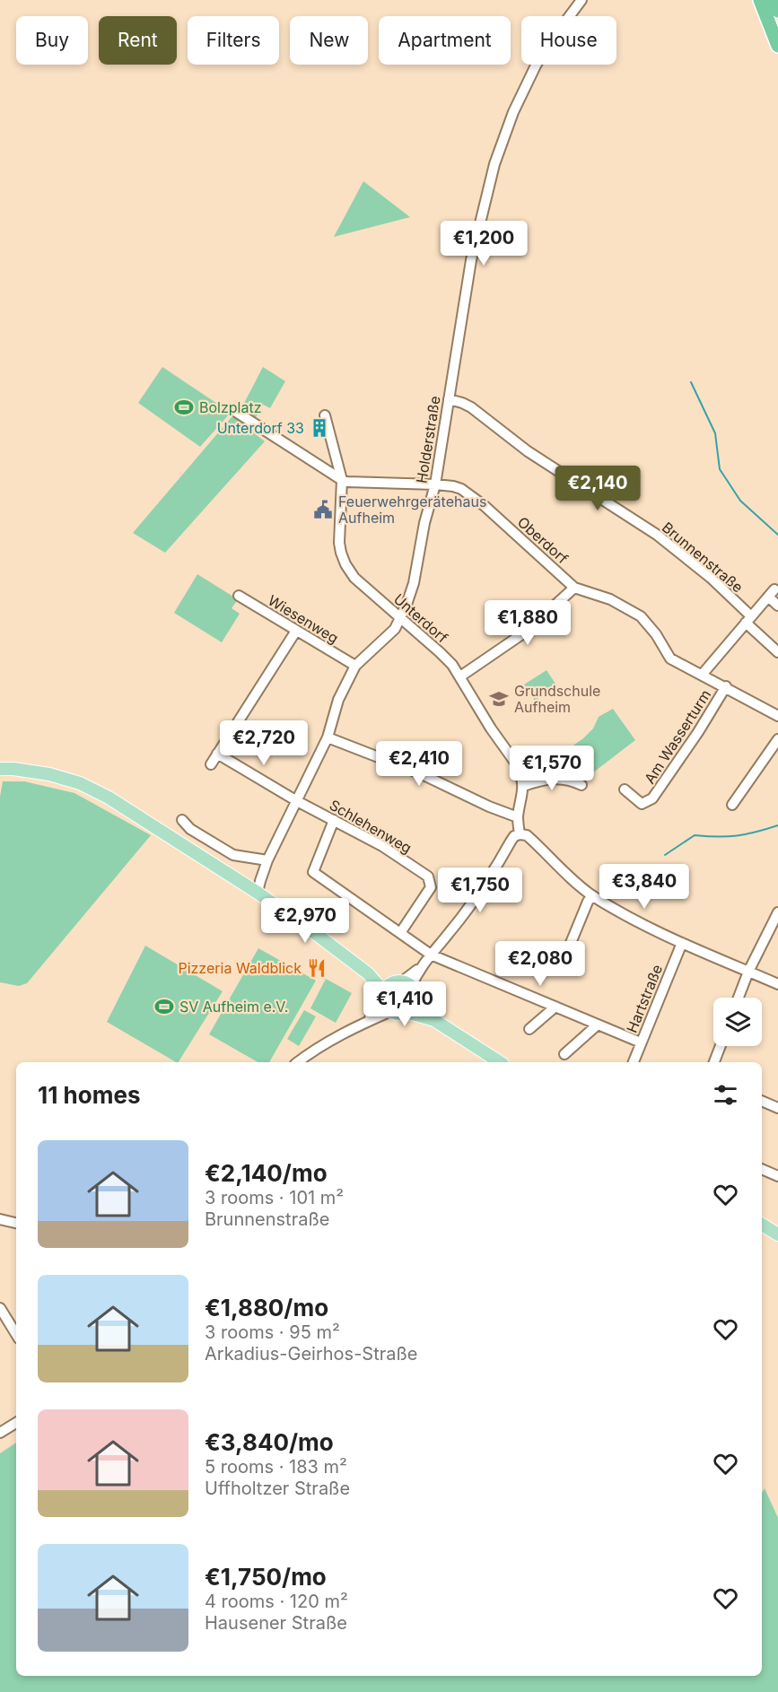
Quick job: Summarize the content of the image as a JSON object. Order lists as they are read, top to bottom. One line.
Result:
{"streets":{"street":["Holderstraße","Oberdorf","Brunnenstraße","Unterdorf","Wiesenweg","Am Wasserturm","Schlehenweg","Hartstraße"]},"crossings":[["Holderstraße","Oberdorf"],["Holderstraße","Brunnenstraße"],["Holderstraße","Unterdorf"],["Holderstraße","Wiesenweg"],["Holderstraße","Schlehenweg"],["Oberdorf","Unterdorf"],["Oberdorf","Am Wasserturm"]],"places":{"sports":["Bolzplatz","SV Aufheim e.V."],"building":["Unterdorf 33"],"public building":["Feuerwehrgerätehaus Aufheim"],"school or university":["Grundschule Aufheim"],"restaurant":["Pizzeria Waldblick"]},"page":{"chip":["Buy","Rent","Filters","New","Apartment","House"],"price":["€1,200","€2,140","€1,880","€2,720","€2,410","€1,570","€3,840","€1,750","€2,970","€2,080","€1,410"],"heading":"11 homes","list":[{"name":"€2,140/mo","note":"3 rooms · 101 m² · Brunnenstraße"},{"name":"€1,880/mo","note":"3 rooms · 95 m² · Arkadius-Geirhos-Straße"},{"name":"€3,840/mo","note":"5 rooms · 183 m² · Uffholtzer Straße"},{"name":"€1,750/mo","note":"4 rooms · 120 m² · Hausener Straße"}]}}
